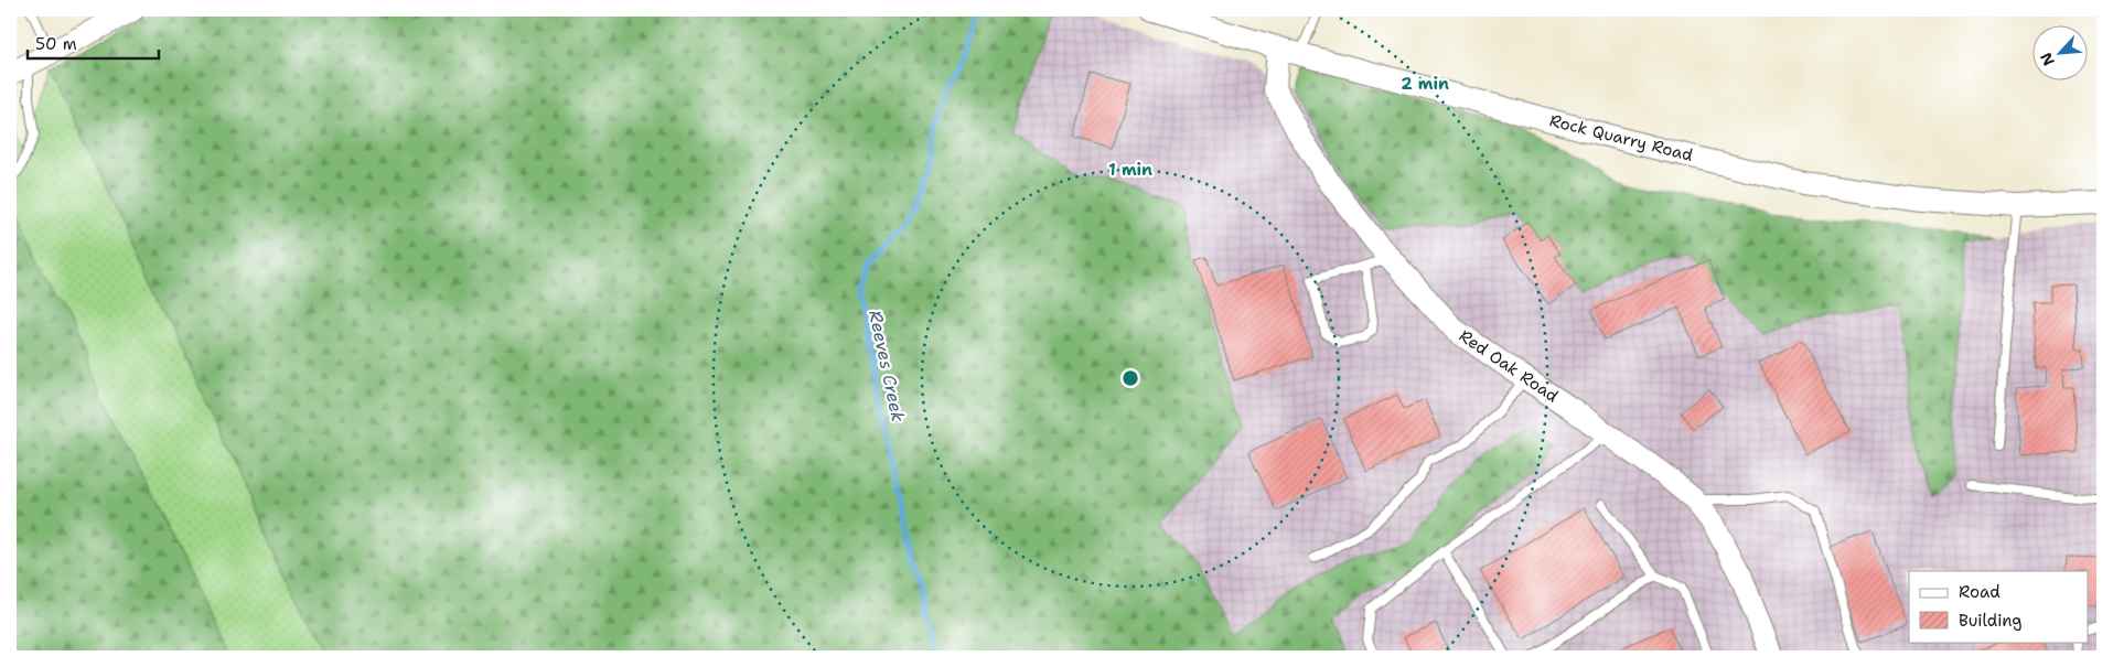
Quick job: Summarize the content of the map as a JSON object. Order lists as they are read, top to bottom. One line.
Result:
{"streets":{"street":["Rock Quarry Road","Red Oak Road"]},"crossings":[["Rock Quarry Road","Red Oak Road"]],"water":["Reeves Creek"],"legend":["Road","Building"],"scale_bar":"50 m","north":"bottom left","rings":["2 min","1 min"]}
